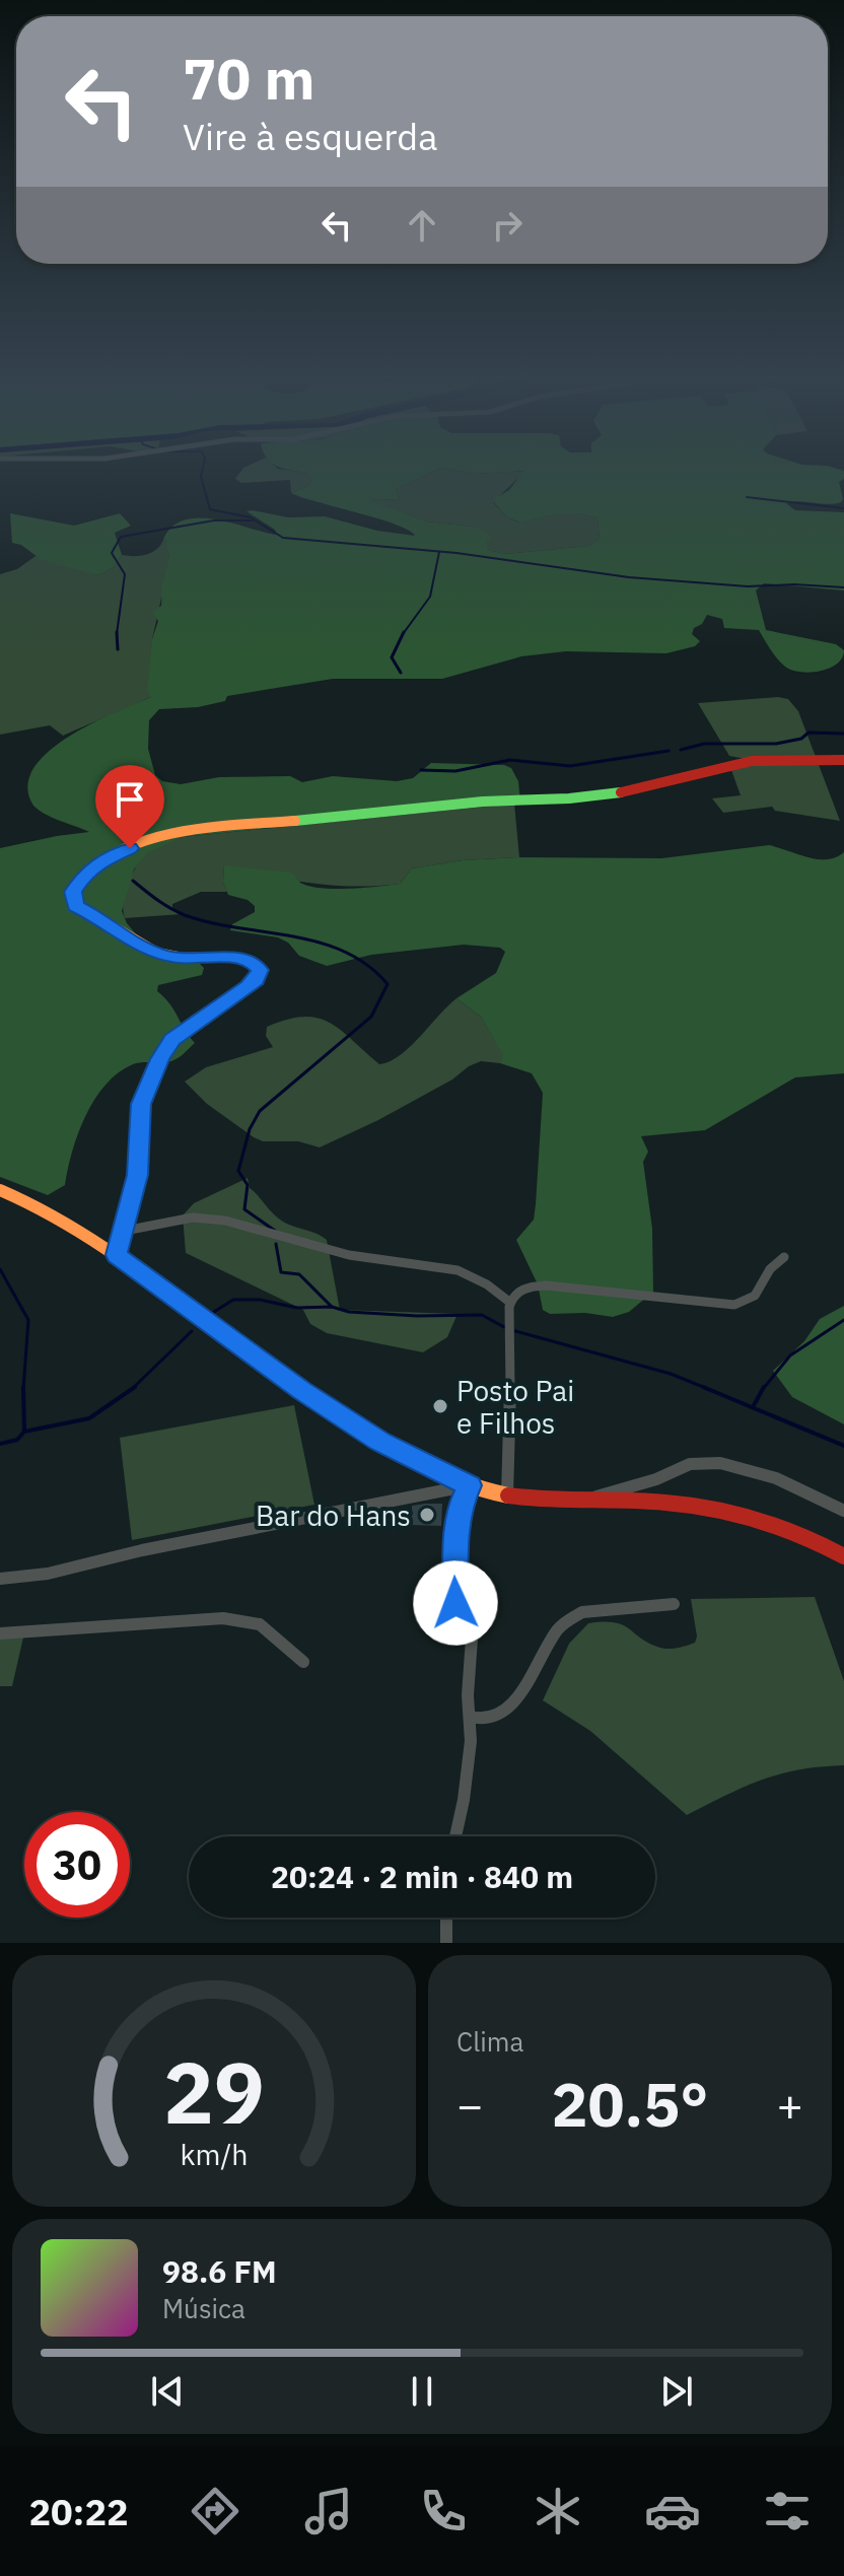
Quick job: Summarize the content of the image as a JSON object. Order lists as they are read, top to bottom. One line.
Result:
{"places":["Posto Pai e Filhos","Bar do Hans"],"page":{"turn":["70 m","Vire à esquerda"],"limit":"30","trip":"20:24 · 2 min · 840 m","tile":"Clima","heat":["−","20.5°","+"],"song":["98.6 FM","Música"],"tabs":"20:22","gauge":["29","km/h"]}}
